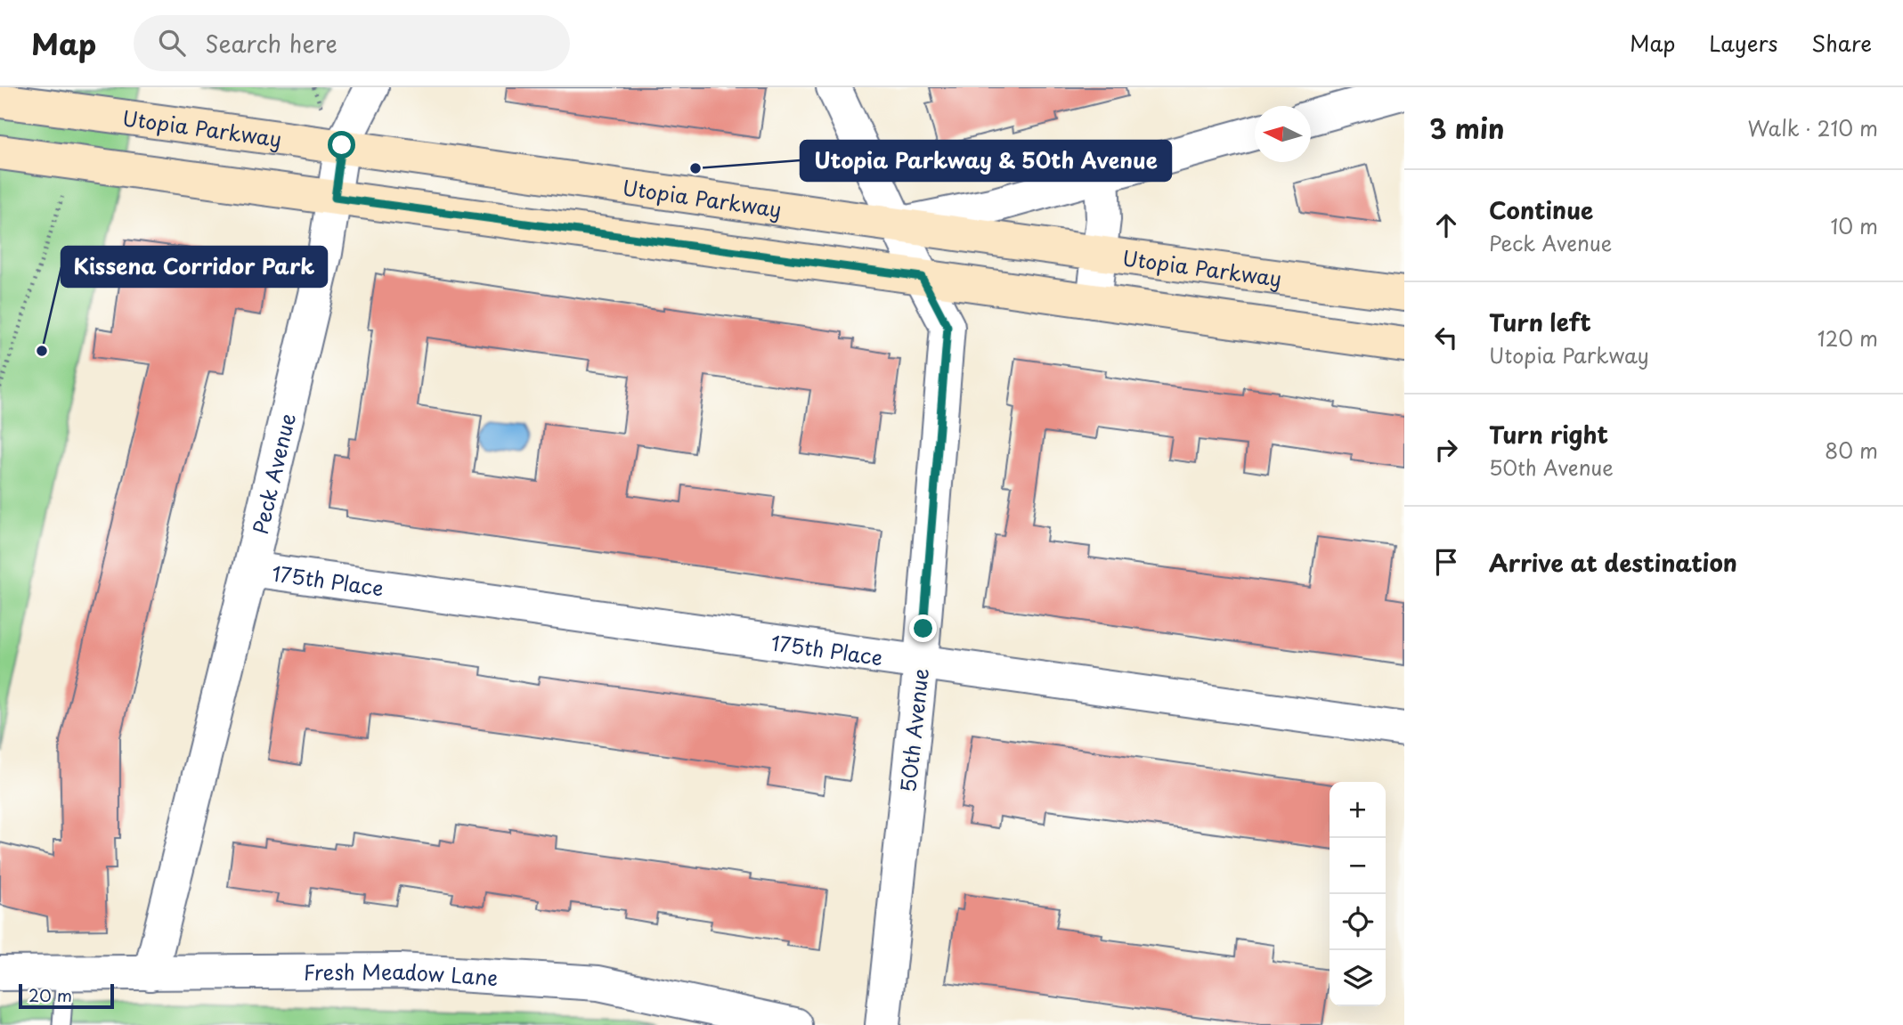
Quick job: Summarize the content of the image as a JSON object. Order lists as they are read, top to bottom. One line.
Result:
{"streets":{"main road":["Utopia Parkway"],"street":["Peck Avenue","175th Place","50th Avenue","Fresh Meadow Lane"]},"crossings":[["Utopia Parkway","Peck Avenue"],["Utopia Parkway","50th Avenue"],["Peck Avenue","175th Place"],["Peck Avenue","Fresh Meadow Lane"],["175th Place","50th Avenue"]],"places":["Utopia Parkway & 50th Avenue","Kissena Corridor Park"],"scale_bar":"20 m","north":"left","page":{"header":"Map","search":"Search here","nav":["Map","Layers","Share"],"heading":["3 min","Walk · 210 m"],"list":[["Continue","Peck Avenue","10 m"],["Turn left","Utopia Parkway","120 m"],["Turn right","50th Avenue","80 m"],"Arrive at destination"],"map_buttons":["+","−"],"scale":"20 m"}}
